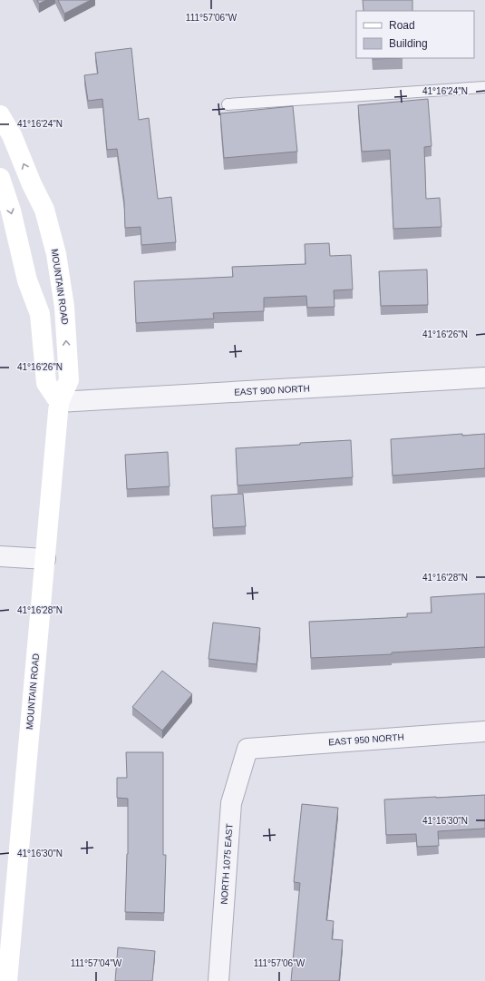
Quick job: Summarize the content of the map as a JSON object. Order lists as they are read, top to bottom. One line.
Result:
{"streets":{"street":["MOUNTAIN ROAD","EAST 900 NORTH","EAST 950 NORTH","NORTH 1075 EAST"]},"crossings":[["MOUNTAIN ROAD","EAST 900 NORTH"],["EAST 950 NORTH","NORTH 1075 EAST"]],"legend":["Road","Building"],"coordinates":["111°57'06\"W","41°16'24\"N","41°16'26\"N","41°16'28\"N","41°16'30\"N","111°57'04\"W"]}
